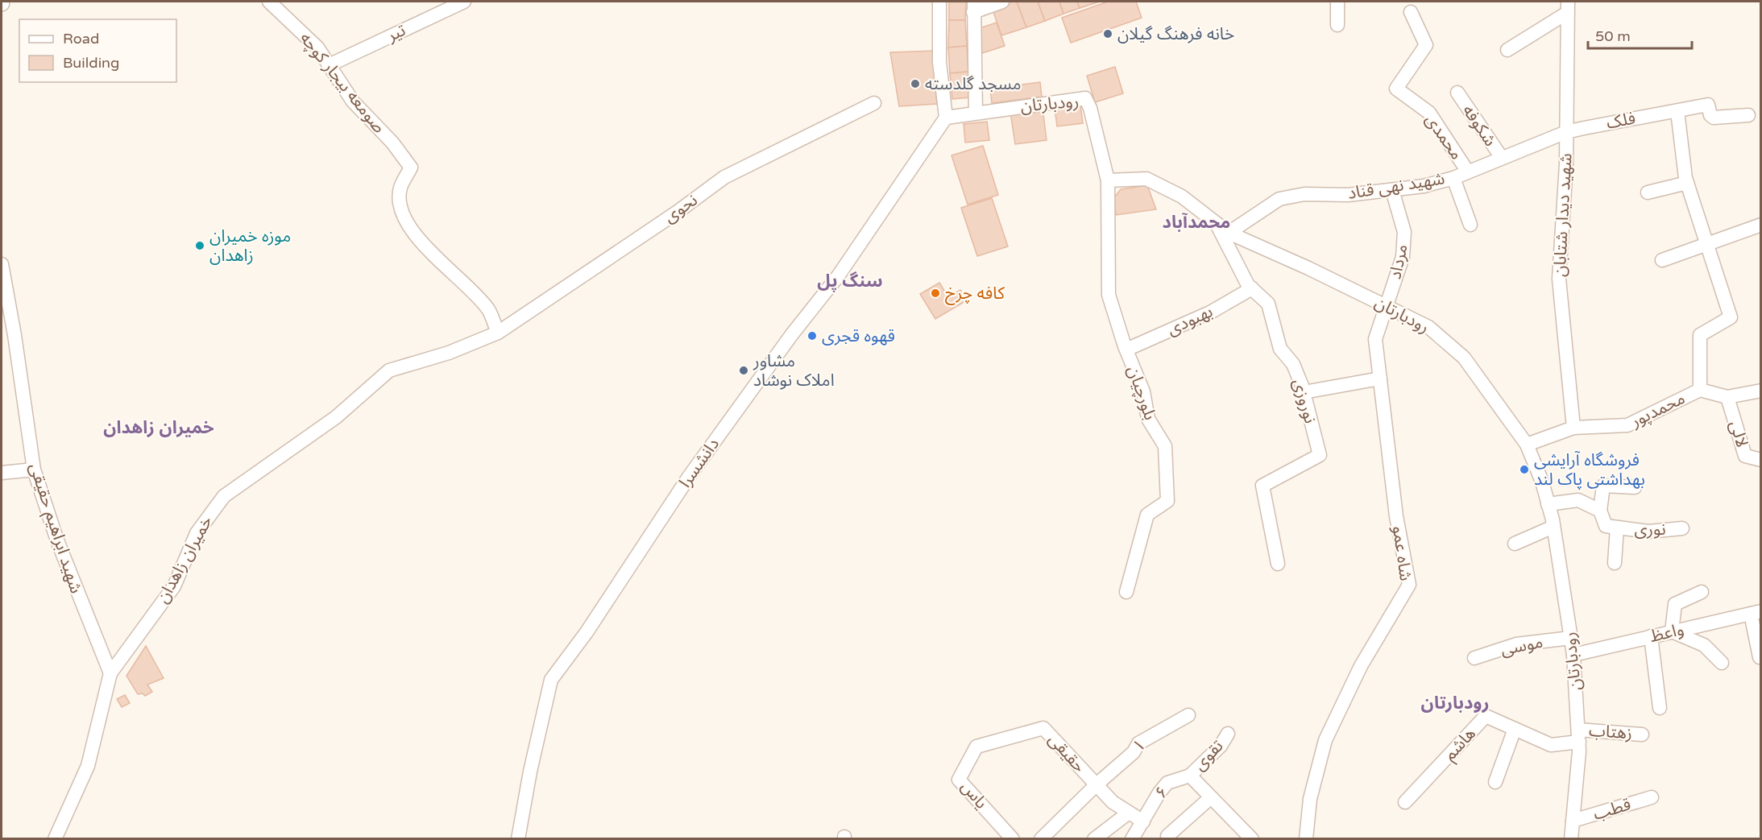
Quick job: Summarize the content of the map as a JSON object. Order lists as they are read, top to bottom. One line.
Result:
{"streets":{"street":["تیر","صومعه بیجار کوچه","رودبارتان","فلک","شکوفه","محمدی","شهید نهی قناد","نحوی","شهید دیدار شتابان","مرداد","بهبودی","بلورچیان","نوروزی","محمدپور","لالی","دانشسرا","شهید ابراهیم حقیقی","نوری","شاه عمو","خمیران زاهدان","واعظ","موسی","زهتاب","هاشم","۱","حقیقی","تقوی","۶","یاس","قطب"]},"crossings":[["تیر","صومعه بیجار کوچه"],["صومعه بیجار کوچه","نحوی"],["صومعه بیجار کوچه","خمیران زاهدان"],["رودبارتان","شهید نهی قناد"],["رودبارتان","مرداد"],["رودبارتان","بلورچیان"],["رودبارتان","نوروزی"],["رودبارتان","محمدپور"],["رودبارتان","دانشسرا"],["رودبارتان","نوری"],["رودبارتان","شاه عمو"],["رودبارتان","واعظ"],["رودبارتان","موسی"],["رودبارتان","زهتاب"],["رودبارتان","هاشم"],["رودبارتان","قطب"],["فلک","شهید نهی قناد"],["فلک","شهید دیدار شتابان"],["شکوفه","شهید نهی قناد"],["محمدی","شهید نهی قناد"],["شهید نهی قناد","شهید دیدار شتابان"],["شهید نهی قناد","مرداد"],["شهید نهی قناد","نوروزی"],["نحوی","خمیران زاهدان"],["شهید دیدار شتابان","محمدپور"],["مرداد","شاه عمو"],["بهبودی","بلورچیان"],["بهبودی","نوروزی"],["محمدپور","لالی"],["شهید ابراهیم حقیقی","خمیران زاهدان"],["زهتاب","هاشم"],["۱","حقیقی"],["حقیقی","۶"],["حقیقی","یاس"],["تقوی","۶"]],"districts":["محمدآباد","سنگ پل","خمیران زاهدان","رودبارتان"],"places":["خانه فرهنگ گیلان","مسجد گلدسته","موزه خمیران زاهدان","کافه چرخ","قهوه قجری","مشاور املاک نوشاد","فروشگاه آرایشی بهداشتی پاک لند"],"legend":["Road","Building"],"scale_bar":"50 m"}
